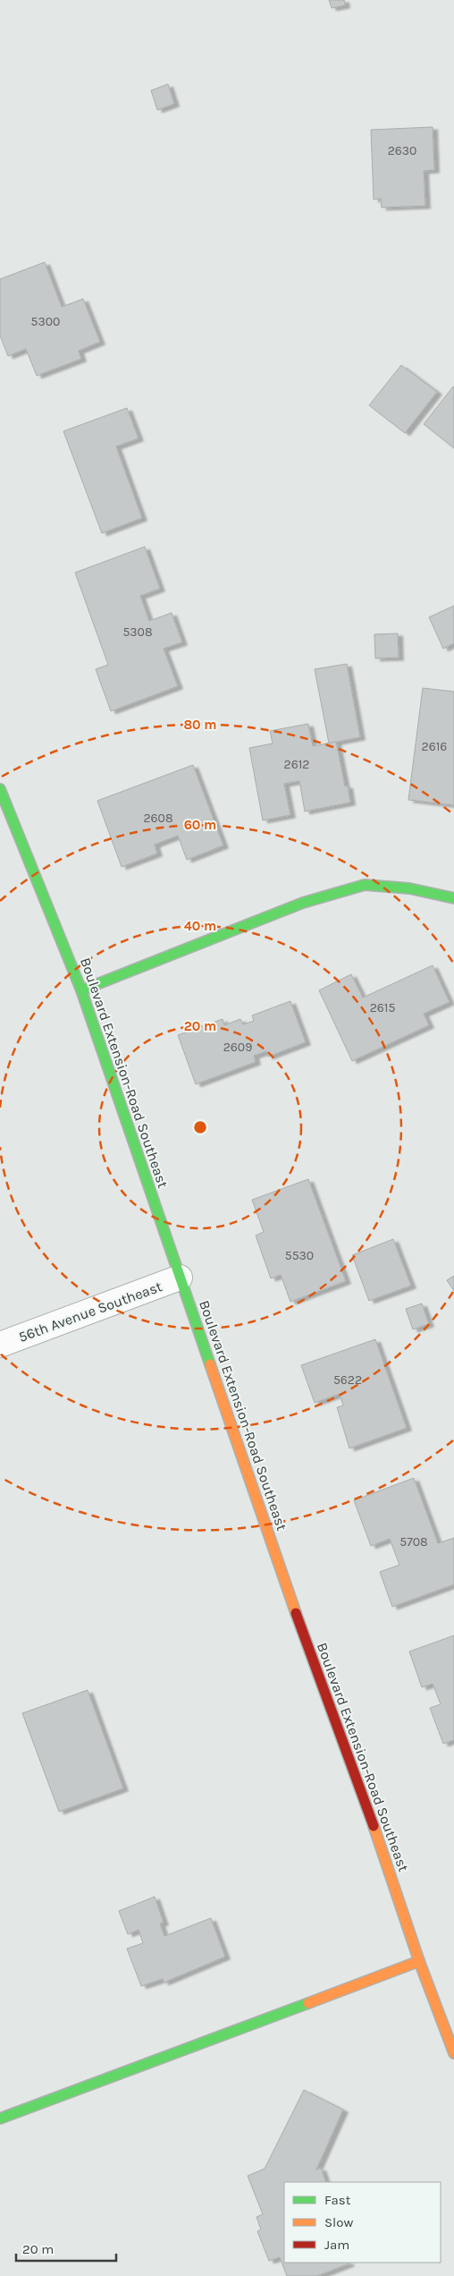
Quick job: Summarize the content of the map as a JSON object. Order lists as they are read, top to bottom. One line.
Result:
{"streets":{"street":["Boulevard Extension-Road Southeast","56th Avenue Southeast"]},"crossings":[["Boulevard Extension-Road Southeast","56th Avenue Southeast"]],"house_numbers":["2630","5300","5308","2616","2612","2608","2615","2609","5530","5622","5708"],"legend":["Fast","Slow","Jam"],"scale_bar":"20 m","rings":["80 m","60 m","40 m","20 m"]}
